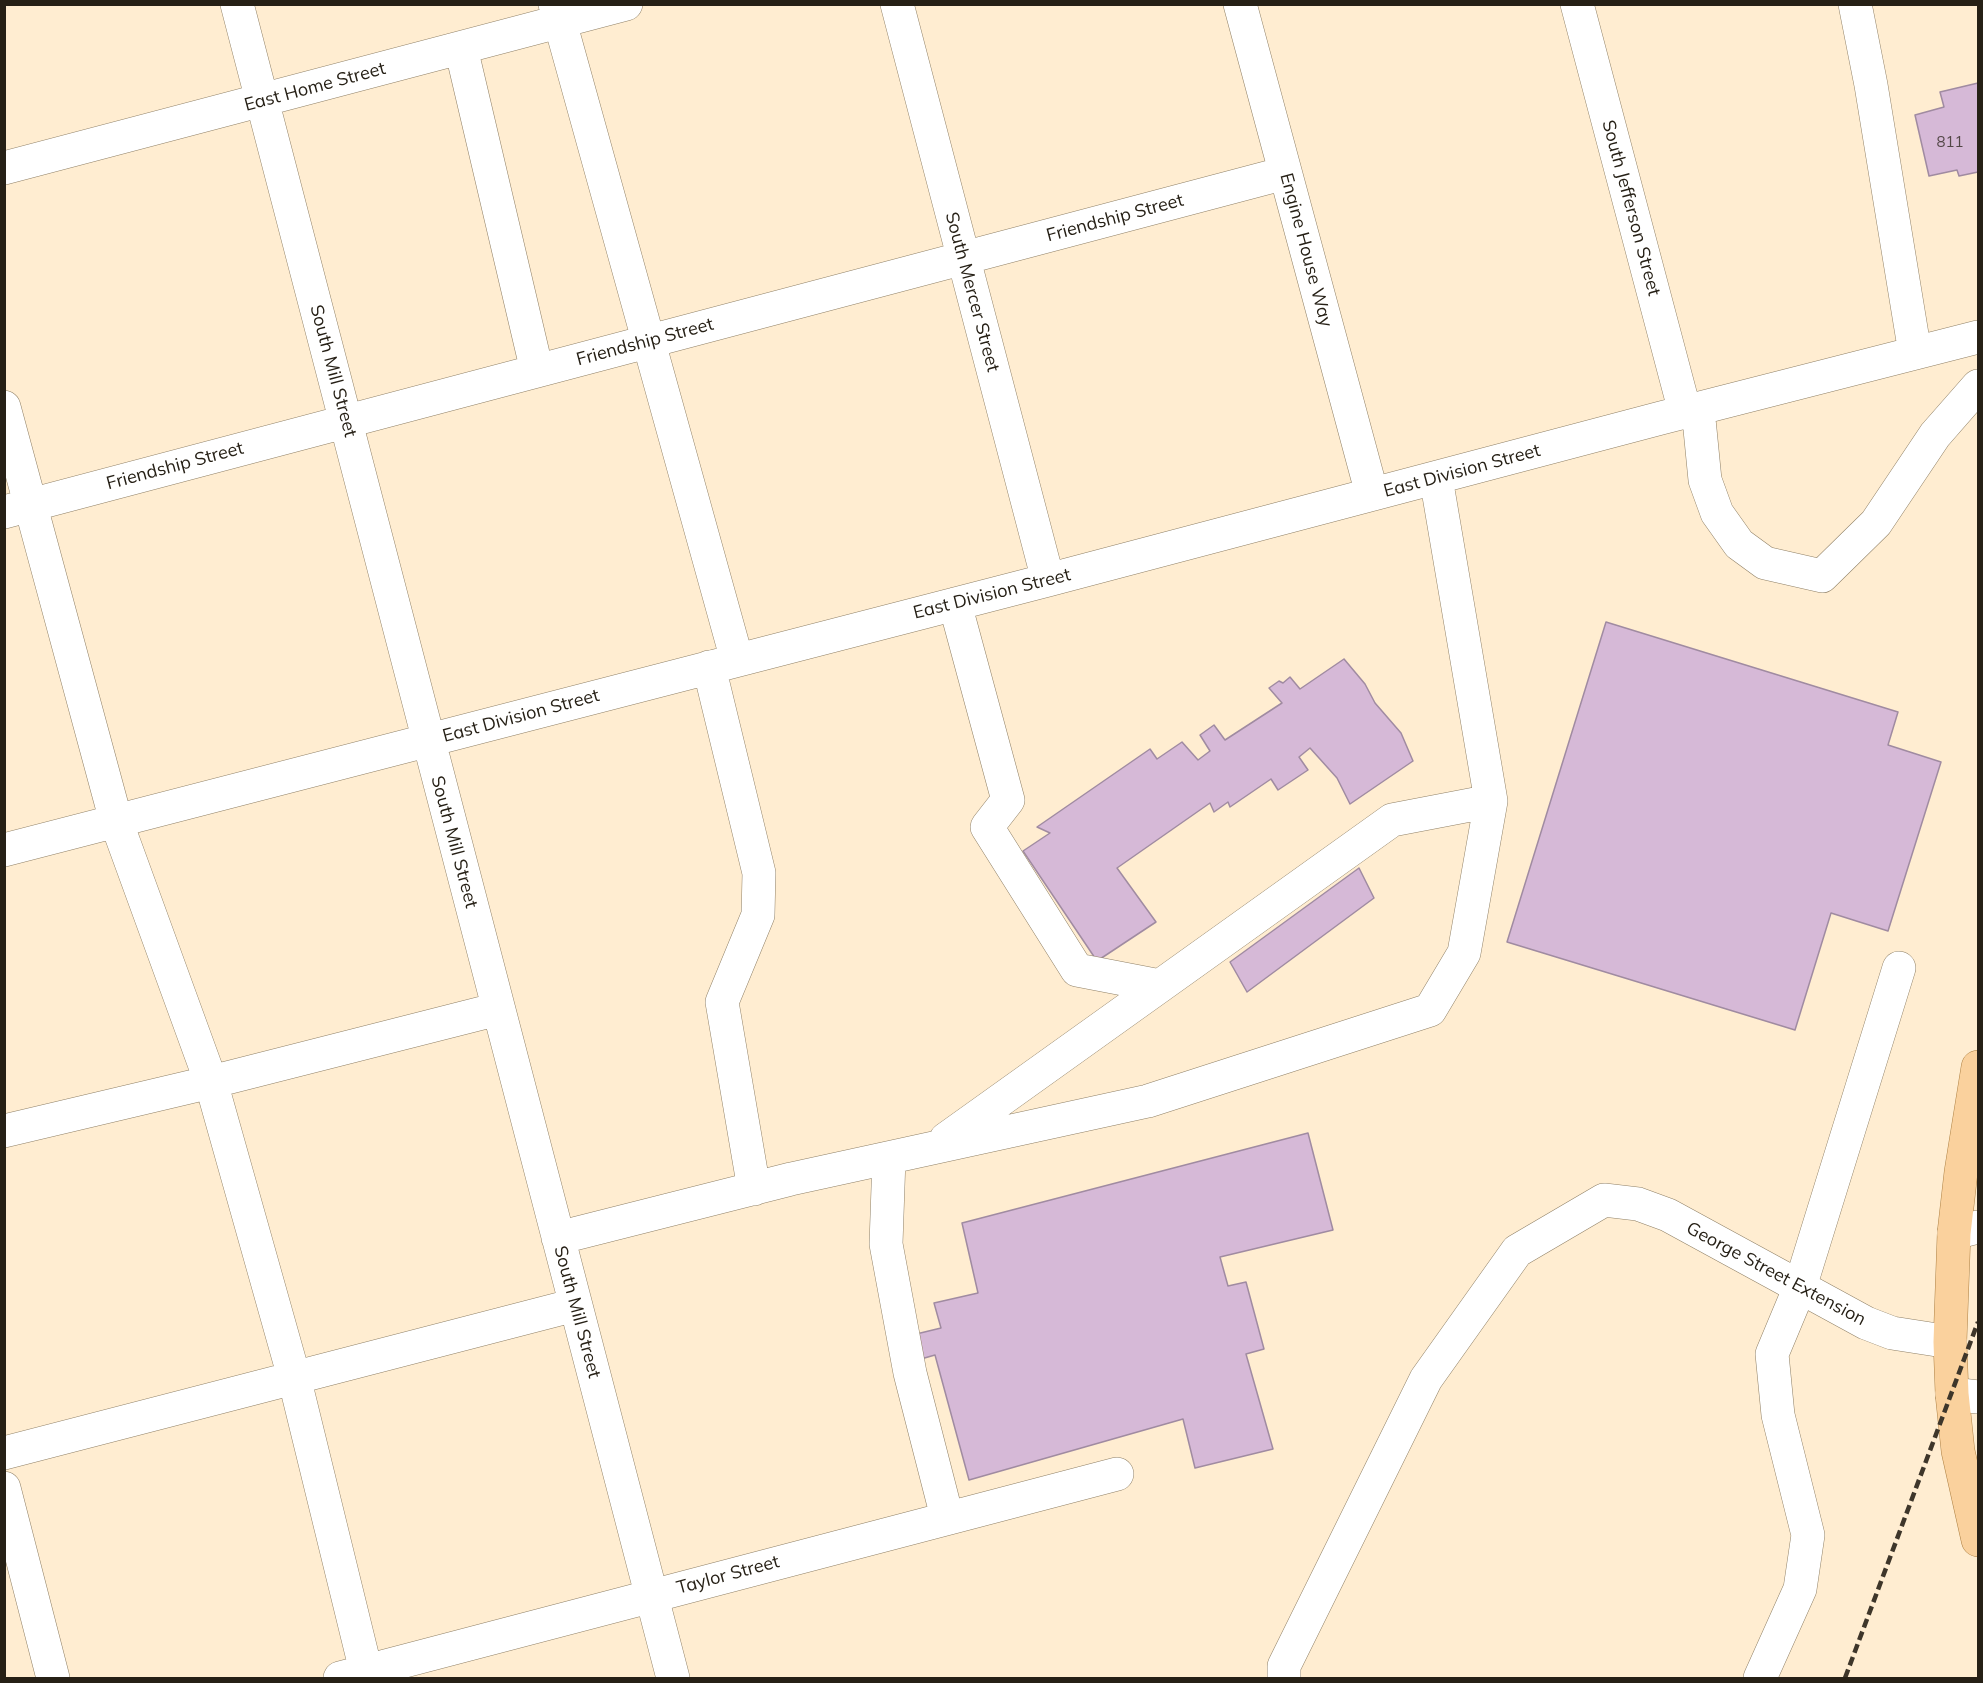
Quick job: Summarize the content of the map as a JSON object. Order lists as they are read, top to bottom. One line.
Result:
{"streets":{"street":["East Home Street","South Jefferson Street","Friendship Street","Engine House Way","South Mercer Street","South Mill Street","East Division Street","George Street Extension","Taylor Street"]},"crossings":[["East Home Street","South Mill Street"],["South Jefferson Street","East Division Street"],["Friendship Street","Engine House Way"],["Friendship Street","South Mercer Street"],["Friendship Street","South Mill Street"],["Engine House Way","East Division Street"],["South Mercer Street","East Division Street"],["South Mill Street","East Division Street"],["South Mill Street","Taylor Street"]],"house_numbers":["811"]}
